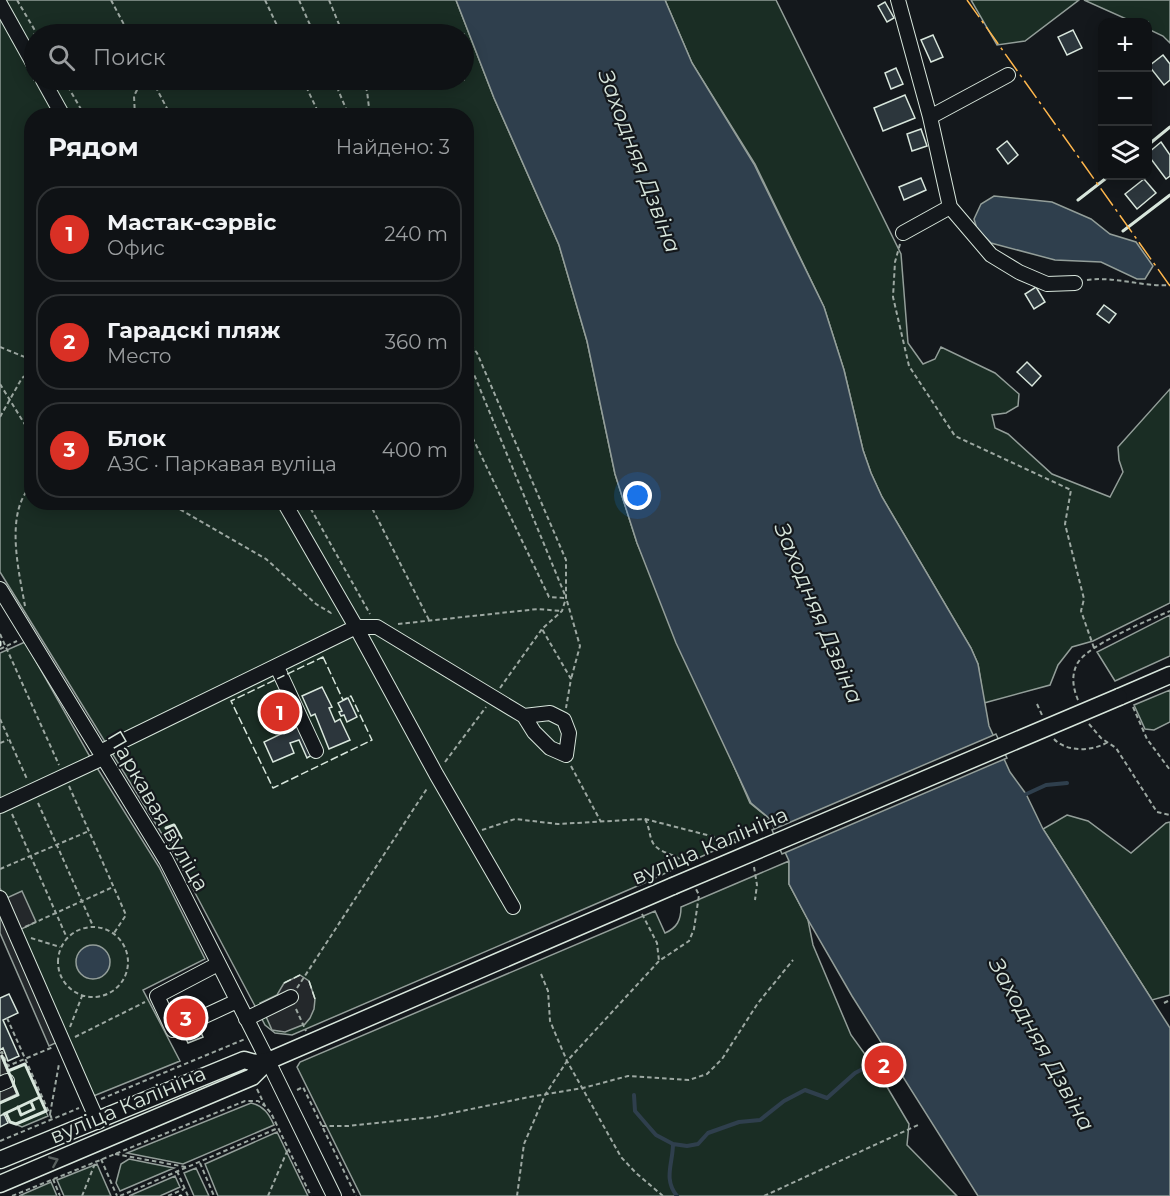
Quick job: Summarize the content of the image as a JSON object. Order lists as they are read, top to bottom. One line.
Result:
{"streets":{"main road":["вуліца Калініна"],"street":["Паркавая вуліца"]},"crossings":[["Паркавая вуліца","вуліца Калініна"]],"water":["Заходняя Дзвіна"],"page":{"map_buttons":["+","−"],"search":"Поиск","heading":["Рядом","Найдено: 3"],"list":[{"mark":"1","name":"Мастак-сэрвіс","note":"Офис","value":"240 m"},{"mark":"2","name":"Гарадскі пляж","note":"Место","value":"360 m"},{"mark":"3","name":"Блок","note":"АЗС · Паркавая вуліца","value":"400 m"}],"pins":["1","3","2"]}}
